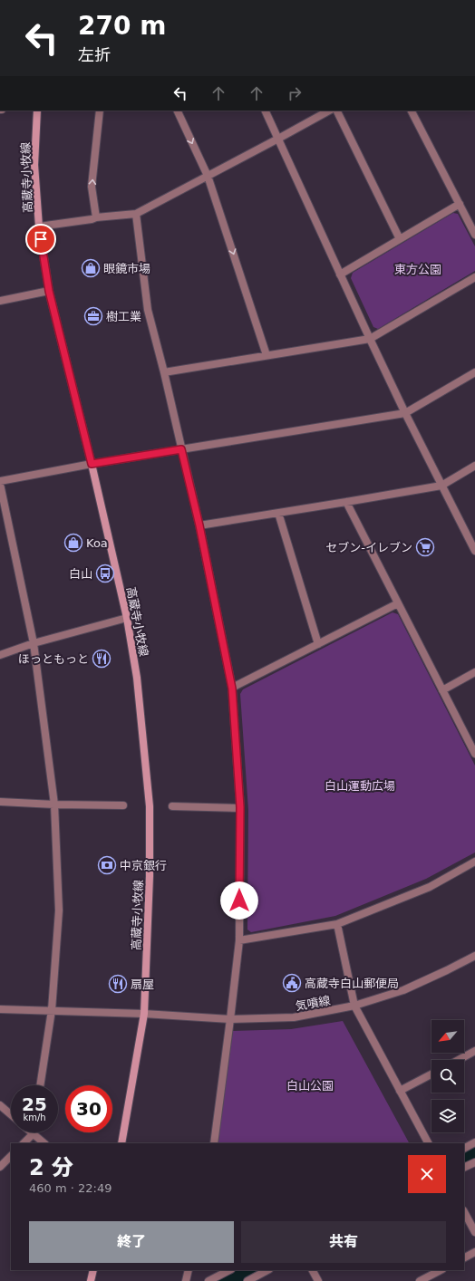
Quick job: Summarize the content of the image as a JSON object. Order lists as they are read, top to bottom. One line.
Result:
{"streets":{"main road":["高蔵寺小牧線"],"street":["気噴線"]},"crossings":[["高蔵寺小牧線","気噴線"]],"parks":["東方公園","白山運動広場","白山公園"],"places":{"shop":["眼鏡市場","Koa"],"office":["樹工業"],"supermarket":["セブン-イレブン"],"bus stop":["白山"],"restaurant":["ほっともっと","扇屋"],"bank":["中京銀行"],"public building":["高蔵寺白山郵便局"]},"north":"bottom left","page":{"turn":["270 m","左折"],"speed":"25 km/h","limit":"30","heading":["2 分","460 m · 22:49"],"buttons":["終了","共有"]}}
